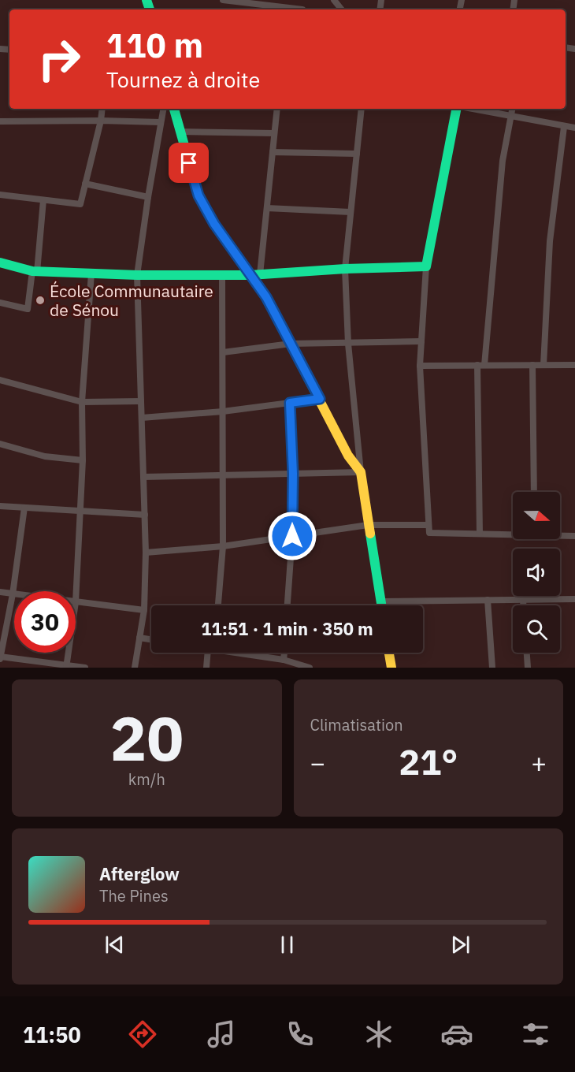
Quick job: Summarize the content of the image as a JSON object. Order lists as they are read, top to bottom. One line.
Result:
{"places":["École Communautaire de Sénou"],"north":"right","page":{"turn":["110 m","Tournez à droite"],"limit":"30","trip":"11:51 · 1 min · 350 m","tile":[["20","km/h"],"Climatisation"],"heat":["−","21°","+"],"song":["Afterglow","The Pines"],"tabs":"11:50"}}
